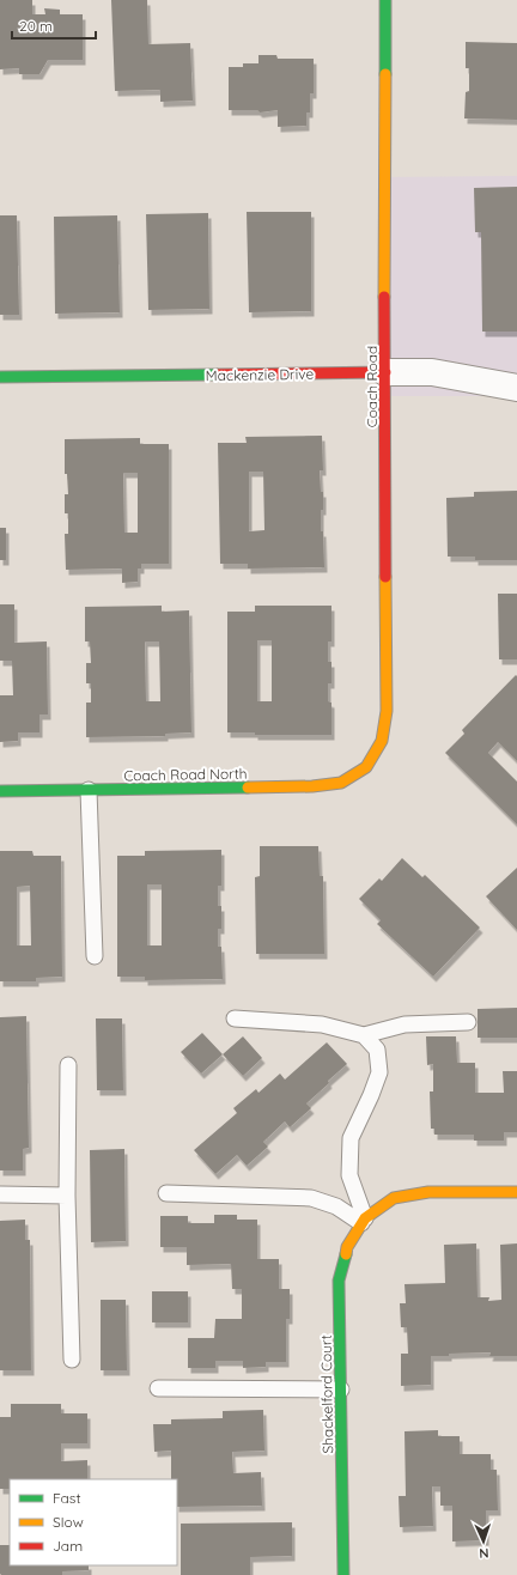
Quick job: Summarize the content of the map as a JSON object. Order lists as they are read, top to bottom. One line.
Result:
{"streets":{"street":["Mackenzie Drive","Coach Road","Coach Road North","Shackelford Court"]},"crossings":[["Mackenzie Drive","Coach Road"],["Coach Road","Coach Road North"]],"legend":["Fast","Slow","Jam"],"scale_bar":"20 m","north":"bottom"}
